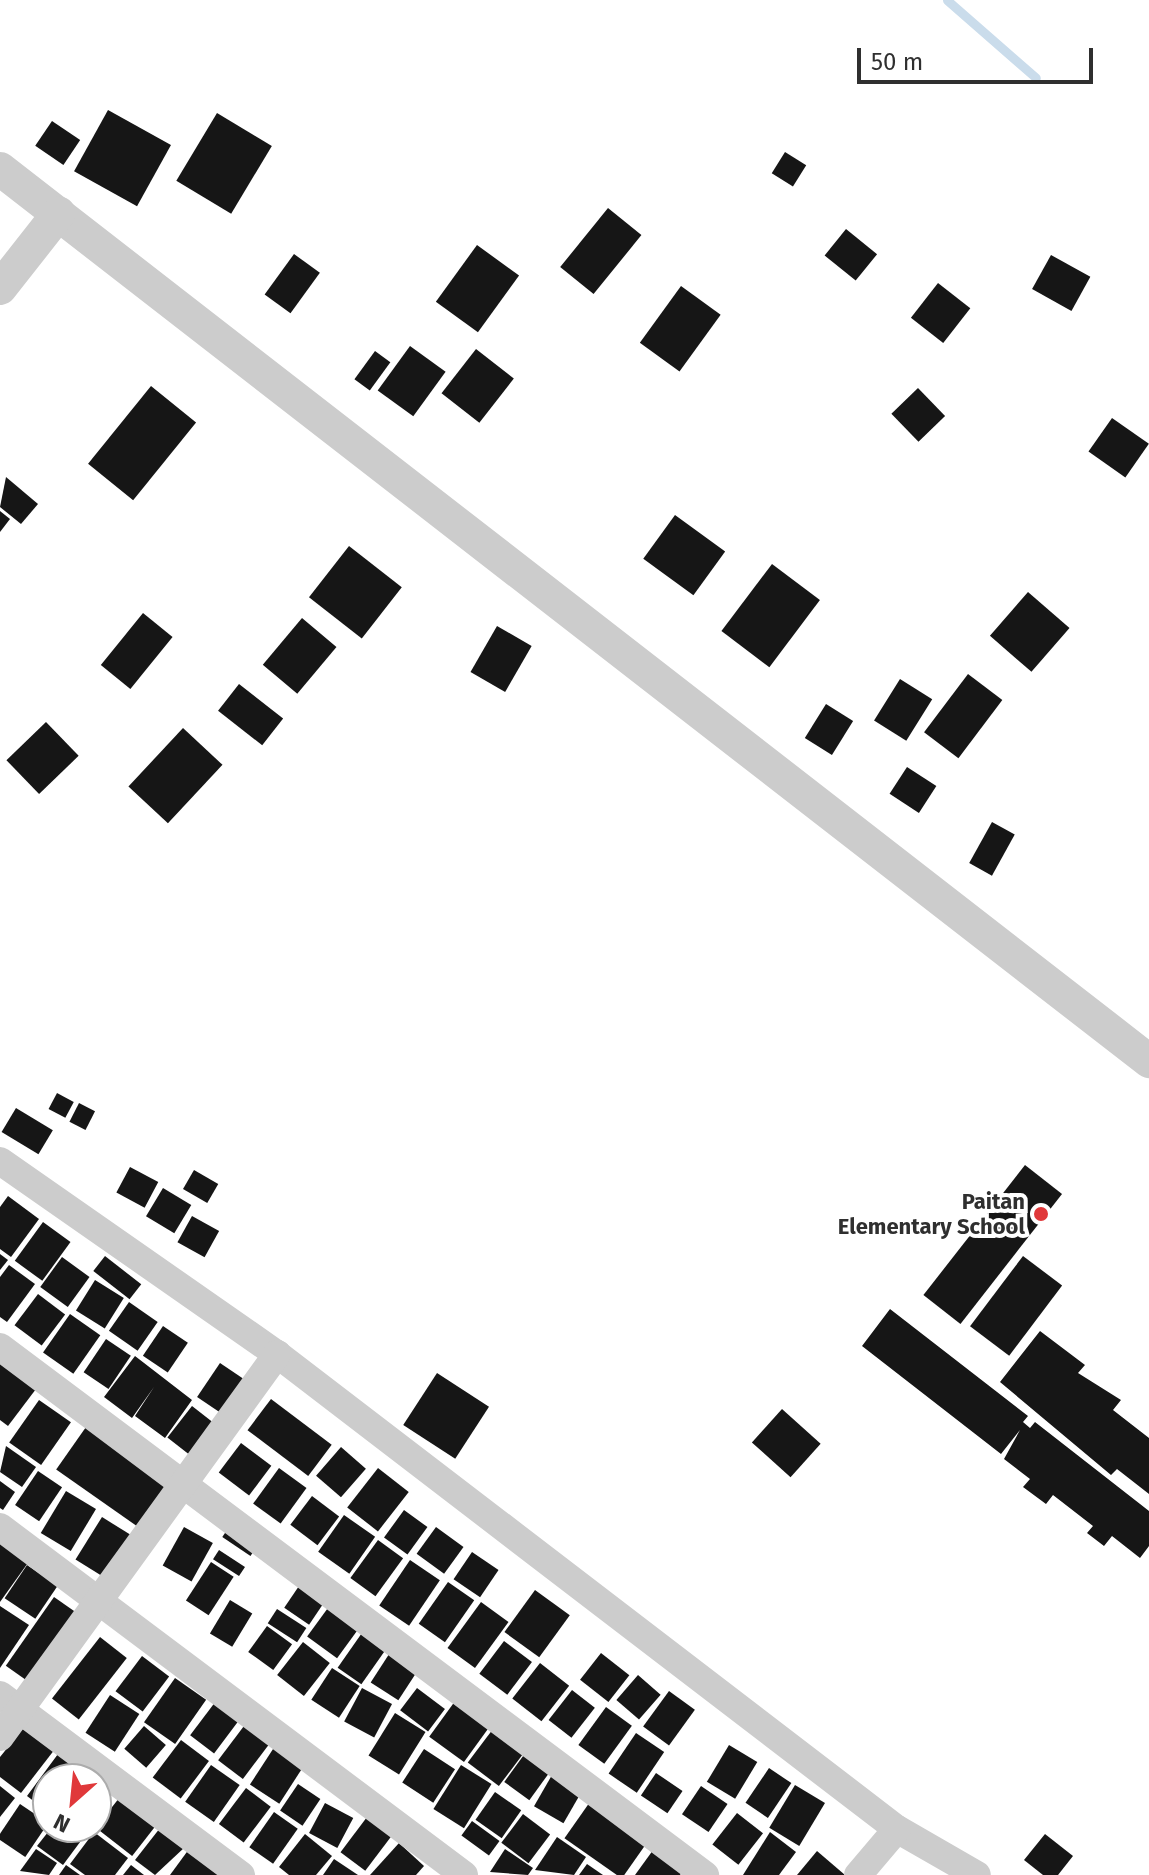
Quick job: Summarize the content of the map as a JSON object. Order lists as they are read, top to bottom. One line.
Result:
{"places":["Paitan Elementary School"],"scale_bar":"50 m","north":"bottom left"}
